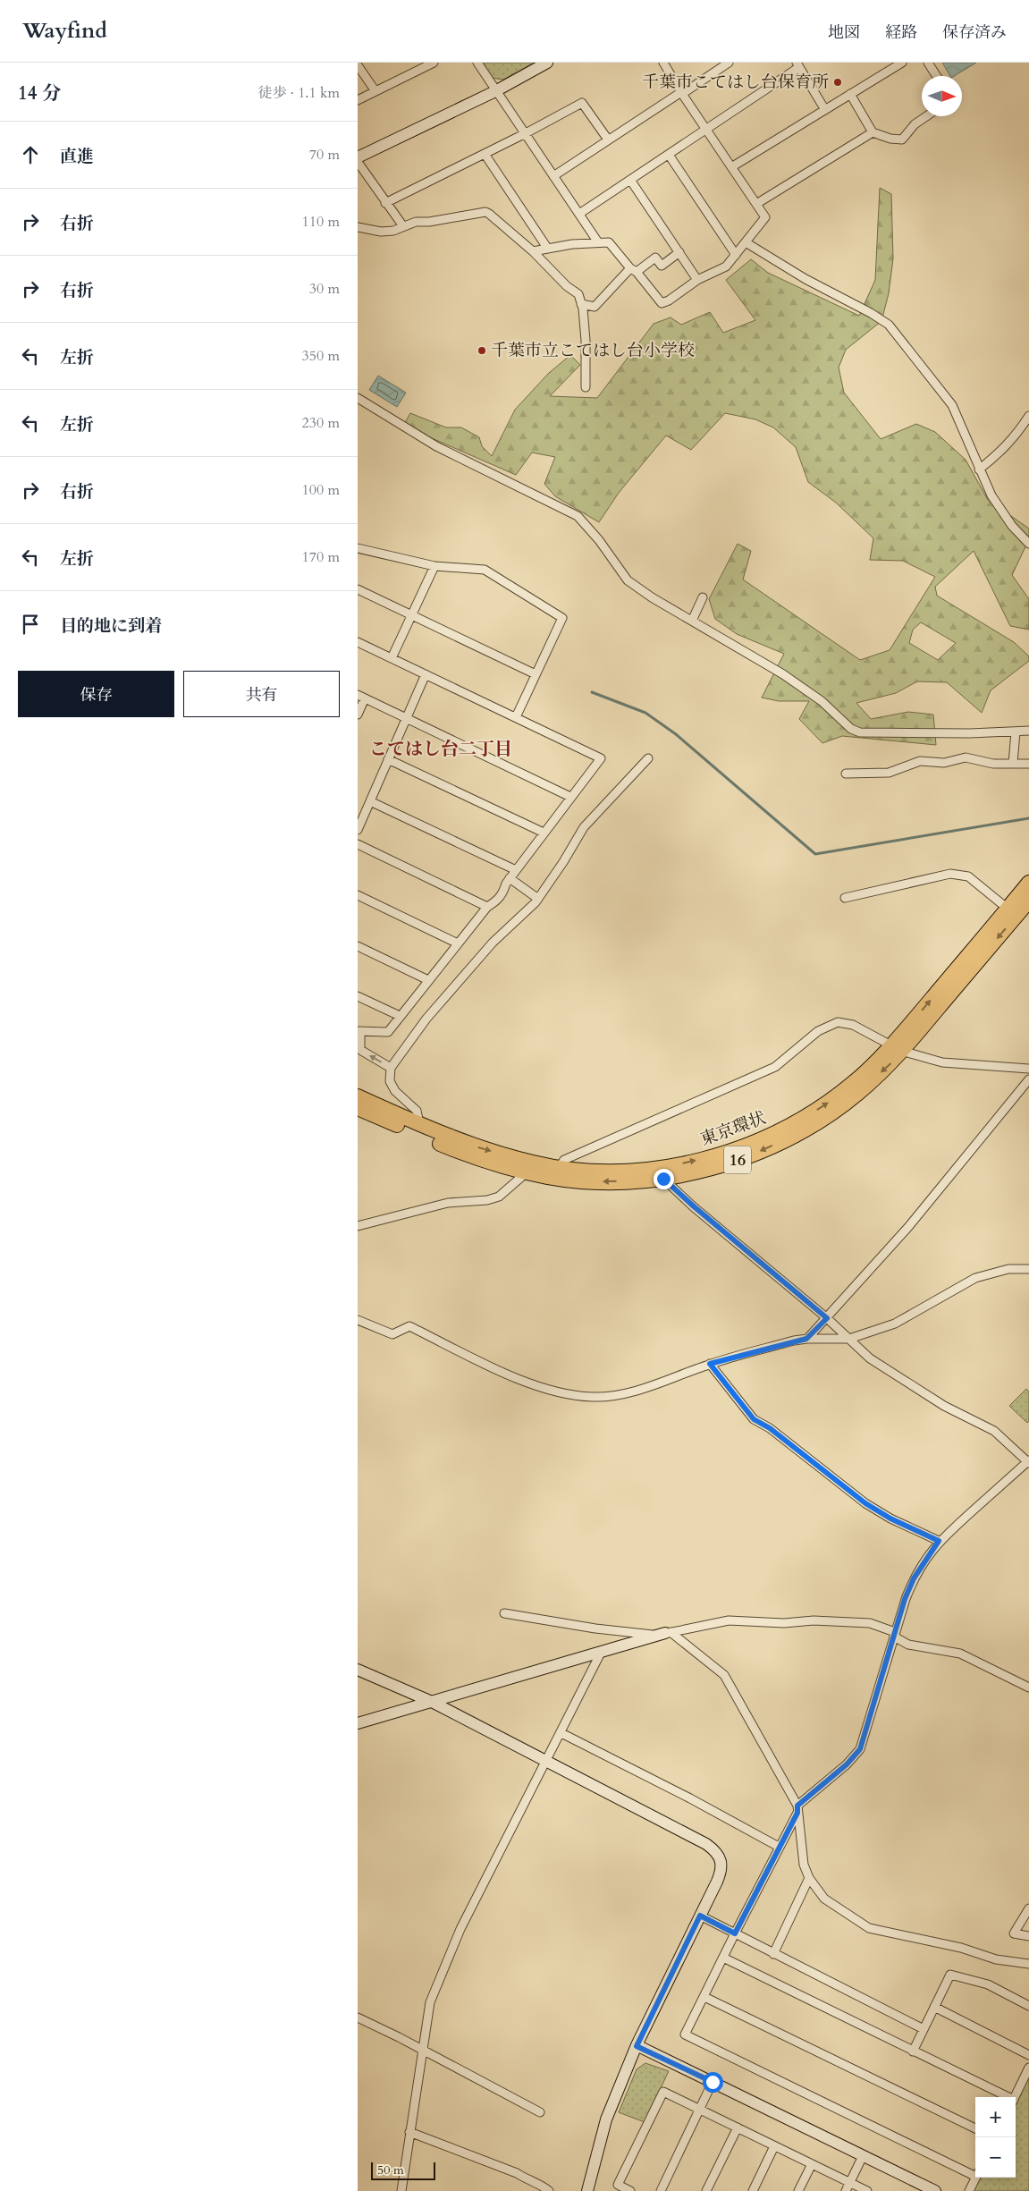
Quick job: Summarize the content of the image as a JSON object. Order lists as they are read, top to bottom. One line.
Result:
{"streets":{"highway":["東京環状","16"]},"districts":["こてはし台二丁目"],"places":["千葉市こてはし台保育所","千葉市立こてはし台小学校"],"scale_bar":"50 m","north":"right","page":{"header":"Wayfind","nav":["地図","経路","保存済み"],"heading":["14 分","徒歩 · 1.1 km"],"list":[["直進","70 m"],["右折","110 m"],["右折","30 m"],["左折","350 m"],["左折","230 m"],["右折","100 m"],["左折","170 m"],"目的地に到着"],"buttons":["保存","共有"],"map_buttons":["+","−"],"scale":"50 m"}}
